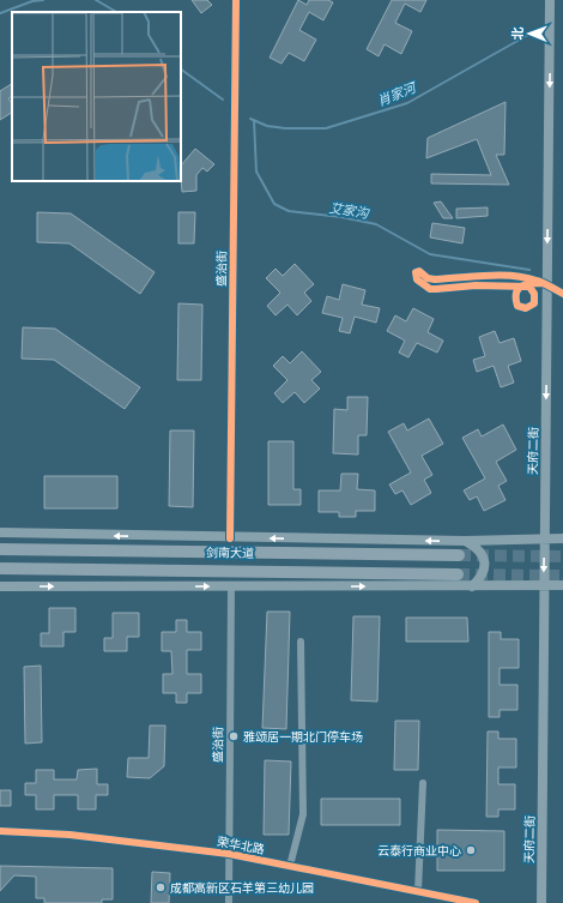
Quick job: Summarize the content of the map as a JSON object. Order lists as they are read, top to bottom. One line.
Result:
{"streets":{"highway":["剑南大道"],"main road":["天府二街"],"street":["盛治街","荣华北路"]},"crossings":[["盛治街","荣华北路"]],"one_way":["天府二街"],"water":["肖家河","艾家沟"],"places":["雅颂居一期北门停车场","云泰行商业中心","成都高新区石羊第三幼儿园"],"north":"left"}
